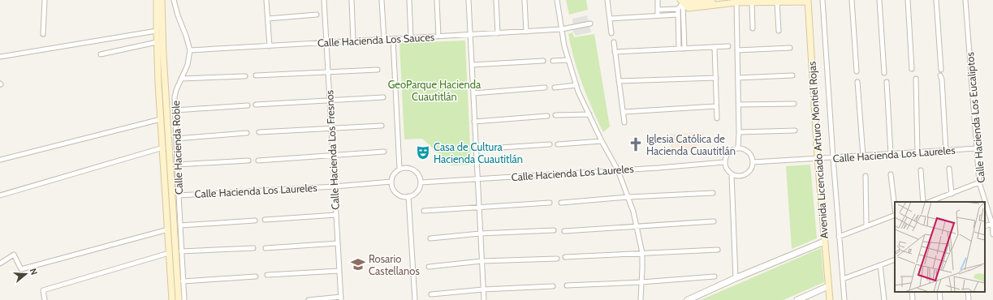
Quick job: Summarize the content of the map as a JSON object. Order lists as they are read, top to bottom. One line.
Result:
{"streets":{"main road":["Calle Hacienda Roble","Avenida Licenciado Arturo Montiel Rojas"],"street":["Calle Hacienda Los Sauces","Calle Hacienda Los Eucaliptos","Calle Hacienda Los Fresnos","Calle Hacienda Los Laureles"]},"crossings":[["Calle Hacienda Los Sauces","Calle Hacienda Roble"],["Calle Hacienda Los Sauces","Calle Hacienda Los Fresnos"],["Calle Hacienda Los Eucaliptos","Calle Hacienda Los Laureles"],["Calle Hacienda Roble","Calle Hacienda Los Laureles"],["Calle Hacienda Los Fresnos","Calle Hacienda Los Laureles"],["Avenida Licenciado Arturo Montiel Rojas","Calle Hacienda Los Laureles"]],"parks":["GeoParque Hacienda Cuautitlán"],"places":{"church":["Iglesia Católica de Hacienda Cuautitlán"],"theatre":["Casa de Cultura Hacienda Cuautitlán"],"school or university":["Rosario Castellanos"]},"north":"right"}
